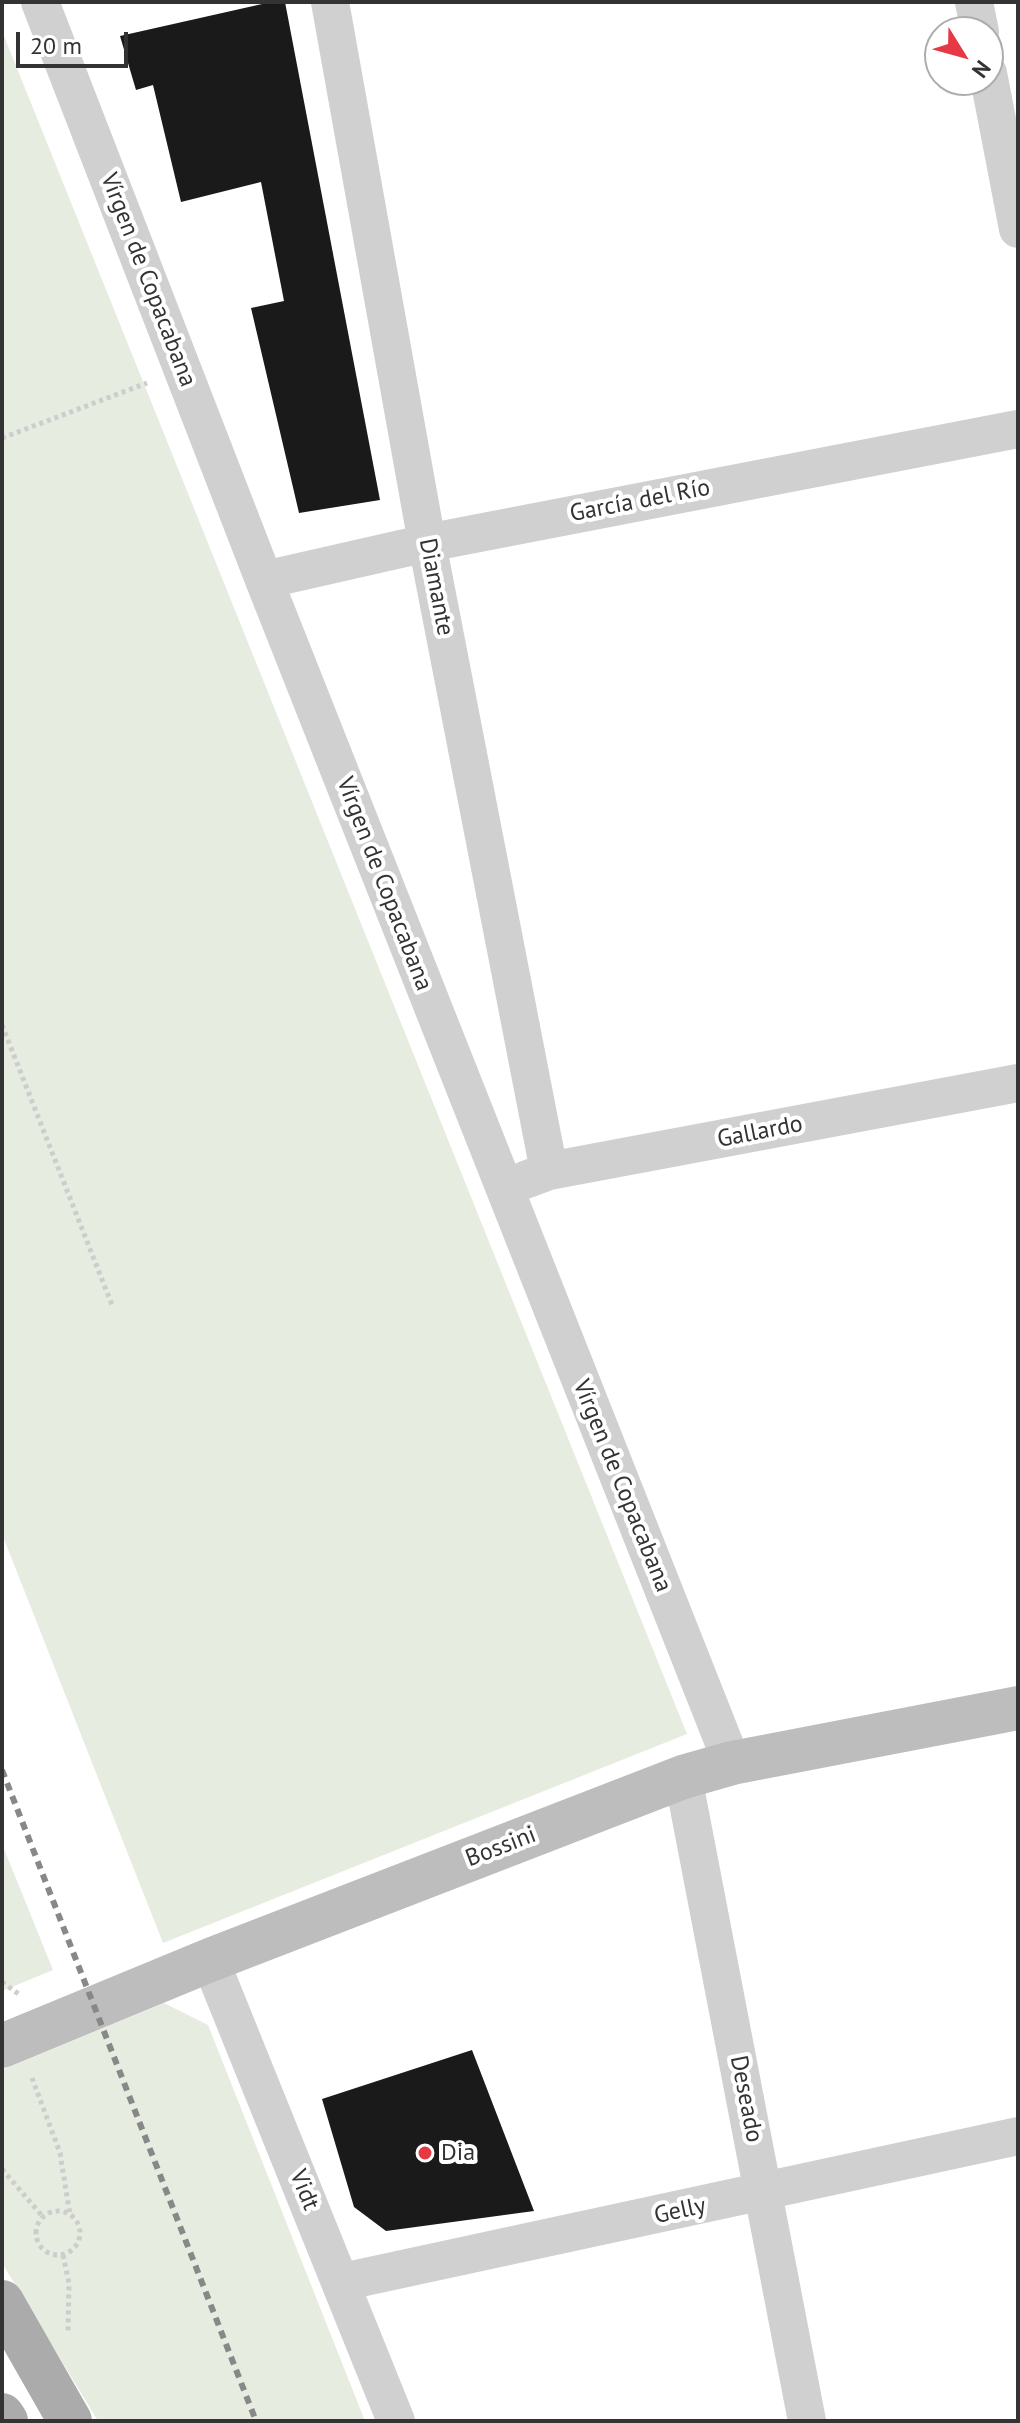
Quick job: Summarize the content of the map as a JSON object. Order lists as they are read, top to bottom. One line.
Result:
{"streets":{"main road":["Bossini"],"street":["Vírgen de Copacabana","García del Río","Diamante","Gallardo","Deseado","Vidt","Gelly"]},"crossings":[["Vírgen de Copacabana","García del Río"],["Vírgen de Copacabana","Gallardo"],["Vírgen de Copacabana","Bossini"],["García del Río","Diamante"],["Diamante","Gallardo"],["Bossini","Deseado"],["Bossini","Vidt"],["Deseado","Gelly"],["Vidt","Gelly"]],"places":["Dia"],"scale_bar":"20 m","north":"bottom right"}
